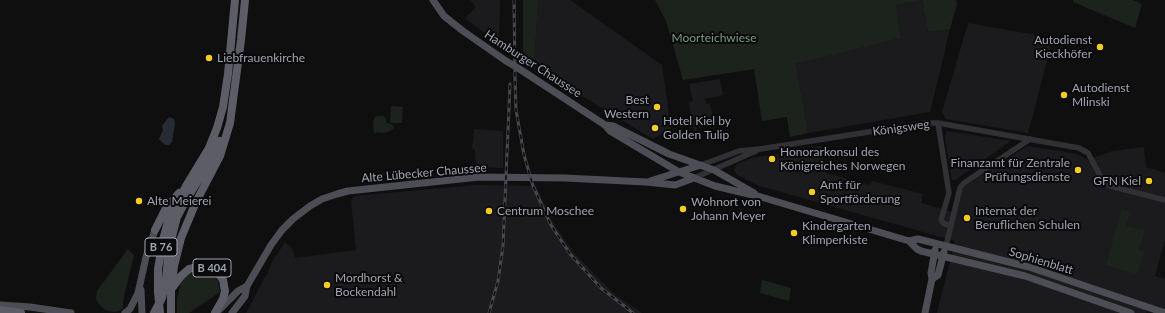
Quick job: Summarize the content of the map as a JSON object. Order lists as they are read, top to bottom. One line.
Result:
{"streets":{"highway":["B 76","B 404"],"main road":["Hamburger Chaussee","Alte Lübecker Chaussee","Sophienblatt"],"street":["Königsweg"]},"crossings":[["Hamburger Chaussee","Königsweg"],["Hamburger Chaussee","Alte Lübecker Chaussee"],["Hamburger Chaussee","Sophienblatt"],["Königsweg","Alte Lübecker Chaussee"],["Königsweg","Sophienblatt"],["Alte Lübecker Chaussee","Sophienblatt"],["Alte Lübecker Chaussee","B 404"],["B 76","B 404"]],"parks":["Moorteichwiese"],"places":["Autodienst Kieckhöfer","Liebfrauenkirche","Autodienst Mlinski","Best Western","Hotel Kiel by Golden Tulip","Honorarkonsul des Königreiches Norwegen","Finanzamt für Zentrale Prüfungsdienste","GFN Kiel","Amt für Sportförderung","Alte Meierei","Wohnort von Johann Meyer","Centrum Moschee","Internat der Beruflichen Schulen","Kindergarten Klimperkiste","Mordhorst & Bockendahl"]}
